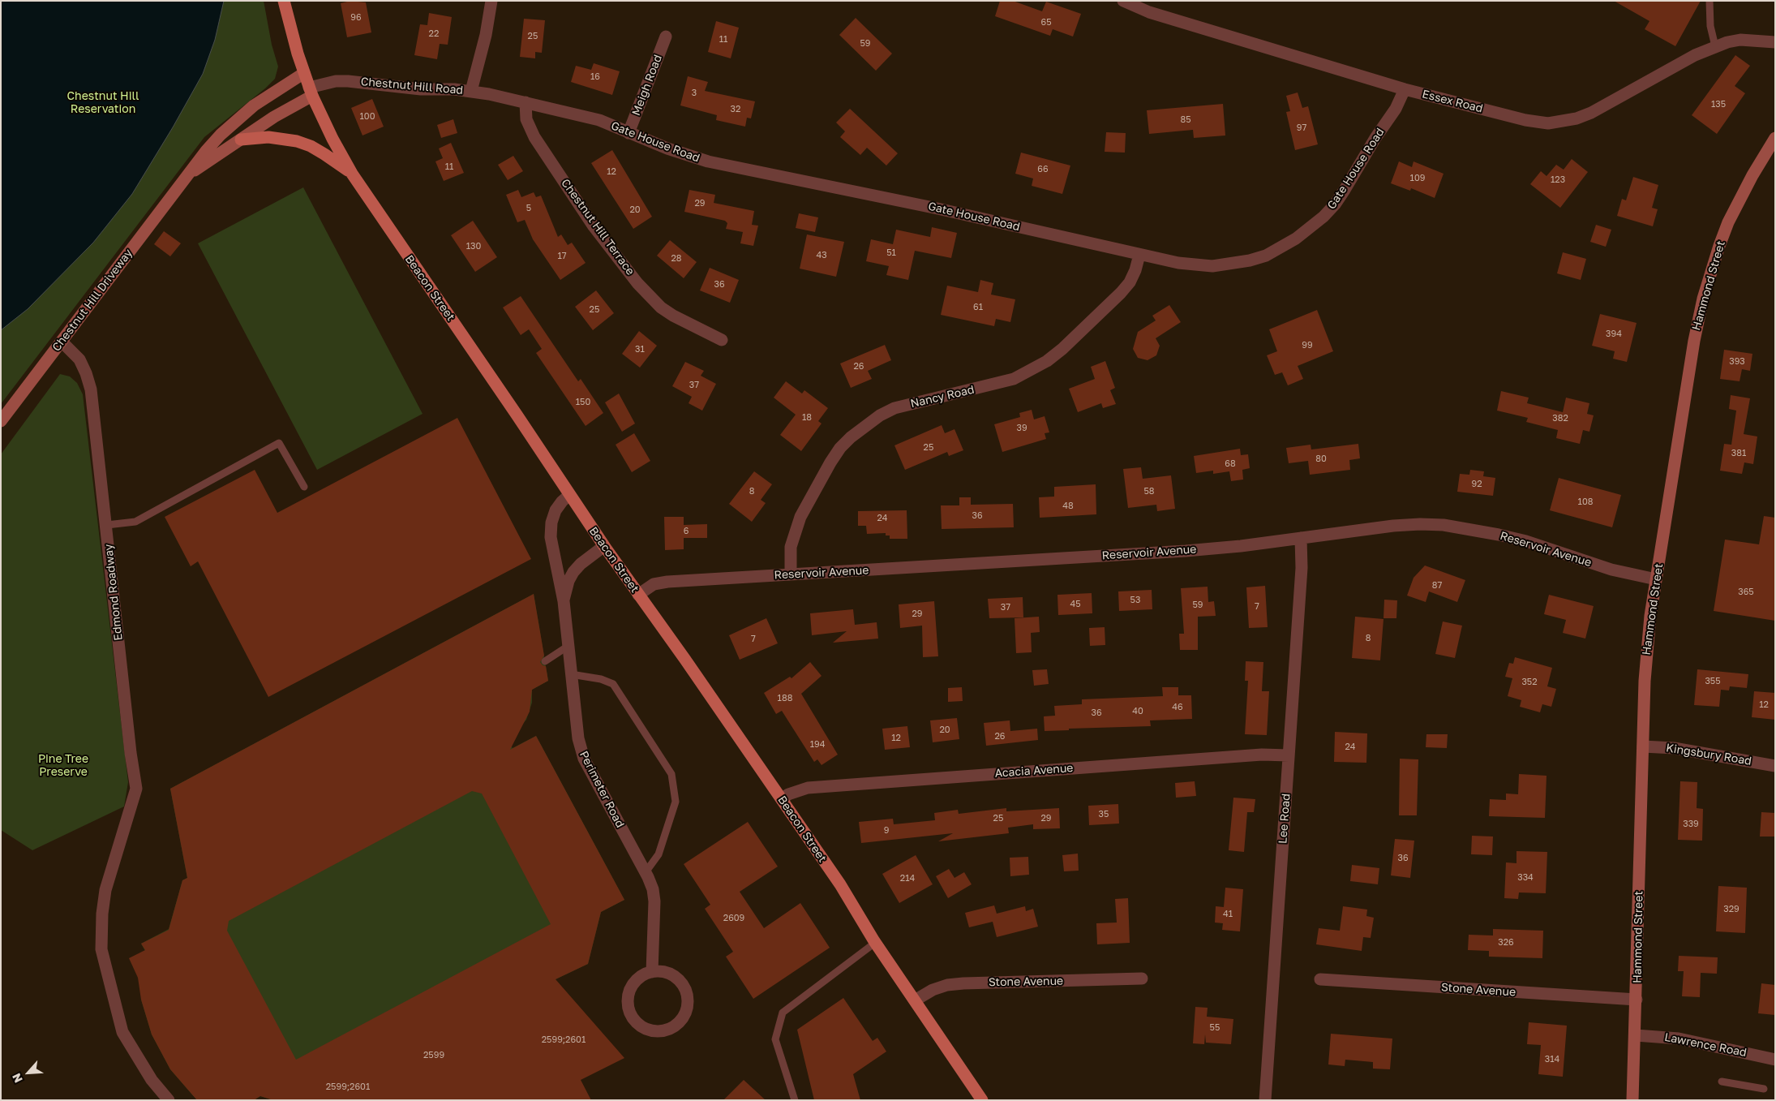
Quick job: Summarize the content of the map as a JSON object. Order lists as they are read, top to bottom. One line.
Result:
{"streets":{"main road":["Beacon Street"],"street":["Meigh Road","Chestnut Hill Road","Essex Road","Gate House Road","Chestnut Hill Terrace","Hammond Street","Chestnut Hill Driveway","Nancy Road","Reservoir Avenue","Edmond Roadway","Kingsbury Road","Acacia Avenue","Perimeter Road","Lee Road","Stone Avenue","Lawrence Road"]},"crossings":[["Meigh Road","Gate House Road"],["Chestnut Hill Road","Gate House Road"],["Chestnut Hill Road","Beacon Street"],["Chestnut Hill Road","Chestnut Hill Driveway"],["Essex Road","Gate House Road"],["Gate House Road","Chestnut Hill Terrace"],["Gate House Road","Nancy Road"],["Hammond Street","Reservoir Avenue"],["Hammond Street","Kingsbury Road"],["Hammond Street","Stone Avenue"],["Hammond Street","Lawrence Road"],["Beacon Street","Chestnut Hill Driveway"],["Beacon Street","Reservoir Avenue"],["Beacon Street","Acacia Avenue"],["Beacon Street","Perimeter Road"],["Beacon Street","Stone Avenue"],["Chestnut Hill Driveway","Edmond Roadway"],["Nancy Road","Reservoir Avenue"],["Reservoir Avenue","Lee Road"],["Acacia Avenue","Lee Road"]],"parks":["Chestnut Hill Reservation","Pine Tree Preserve"],"house_numbers":["96","65","22","25","11","59","16","3","135","32","100","85","97","11","66","12","109","123","29","5","20","130","51","43","17","28","36","61","25","394","99","31","393","26","37","150","18","382","39","25","381","80","68","92","8","58","108","48","36","24","6","87","365","53","45","59","7","37","29","8","7","355","352","188","12","46","40","36","20","26","12","194","24","35","25","29","339","9","36","334","214","329","41","2609","326","55","2599;2601","2599","314","2599;2601"],"north":"bottom left"}
